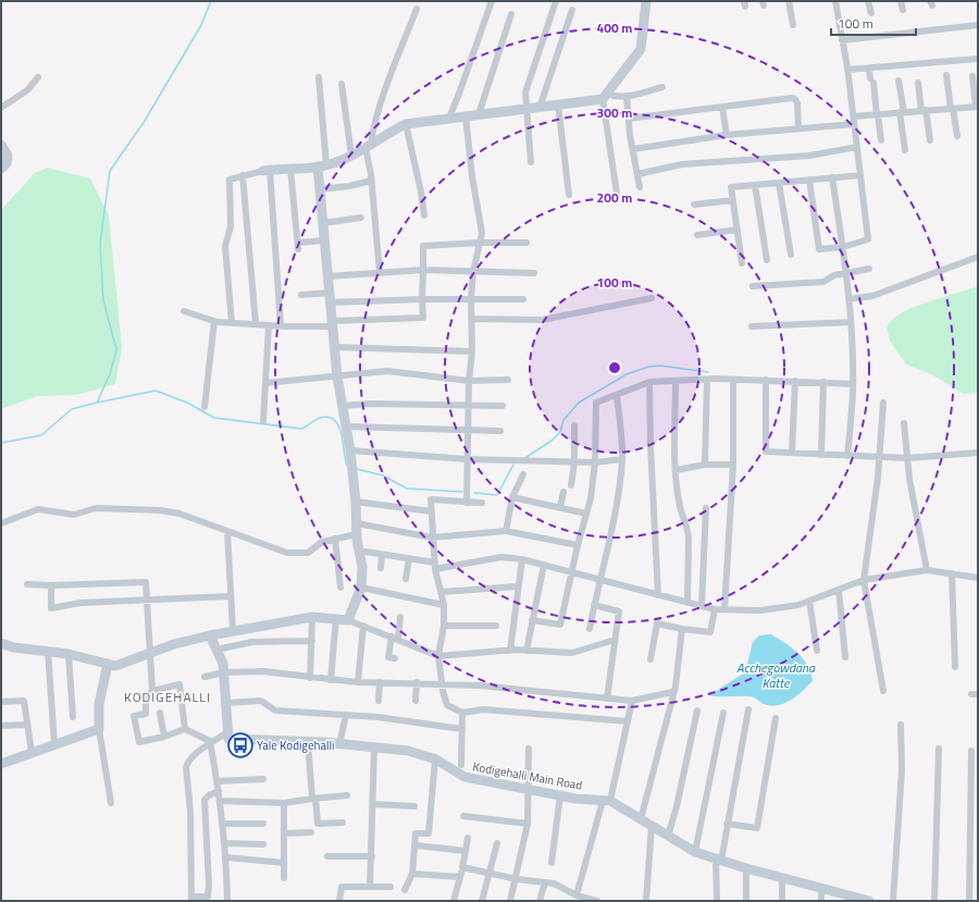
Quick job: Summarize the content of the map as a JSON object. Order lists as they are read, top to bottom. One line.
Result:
{"streets":{"street":["Kodigehalli Main Road"]},"districts":["KODIGEHALLI"],"water":["Acchegowdana Katte"],"places":{"bus stop":["Yale Kodigehalli"]},"scale_bar":"100 m","rings":["400 m","300 m","200 m","100 m"]}
